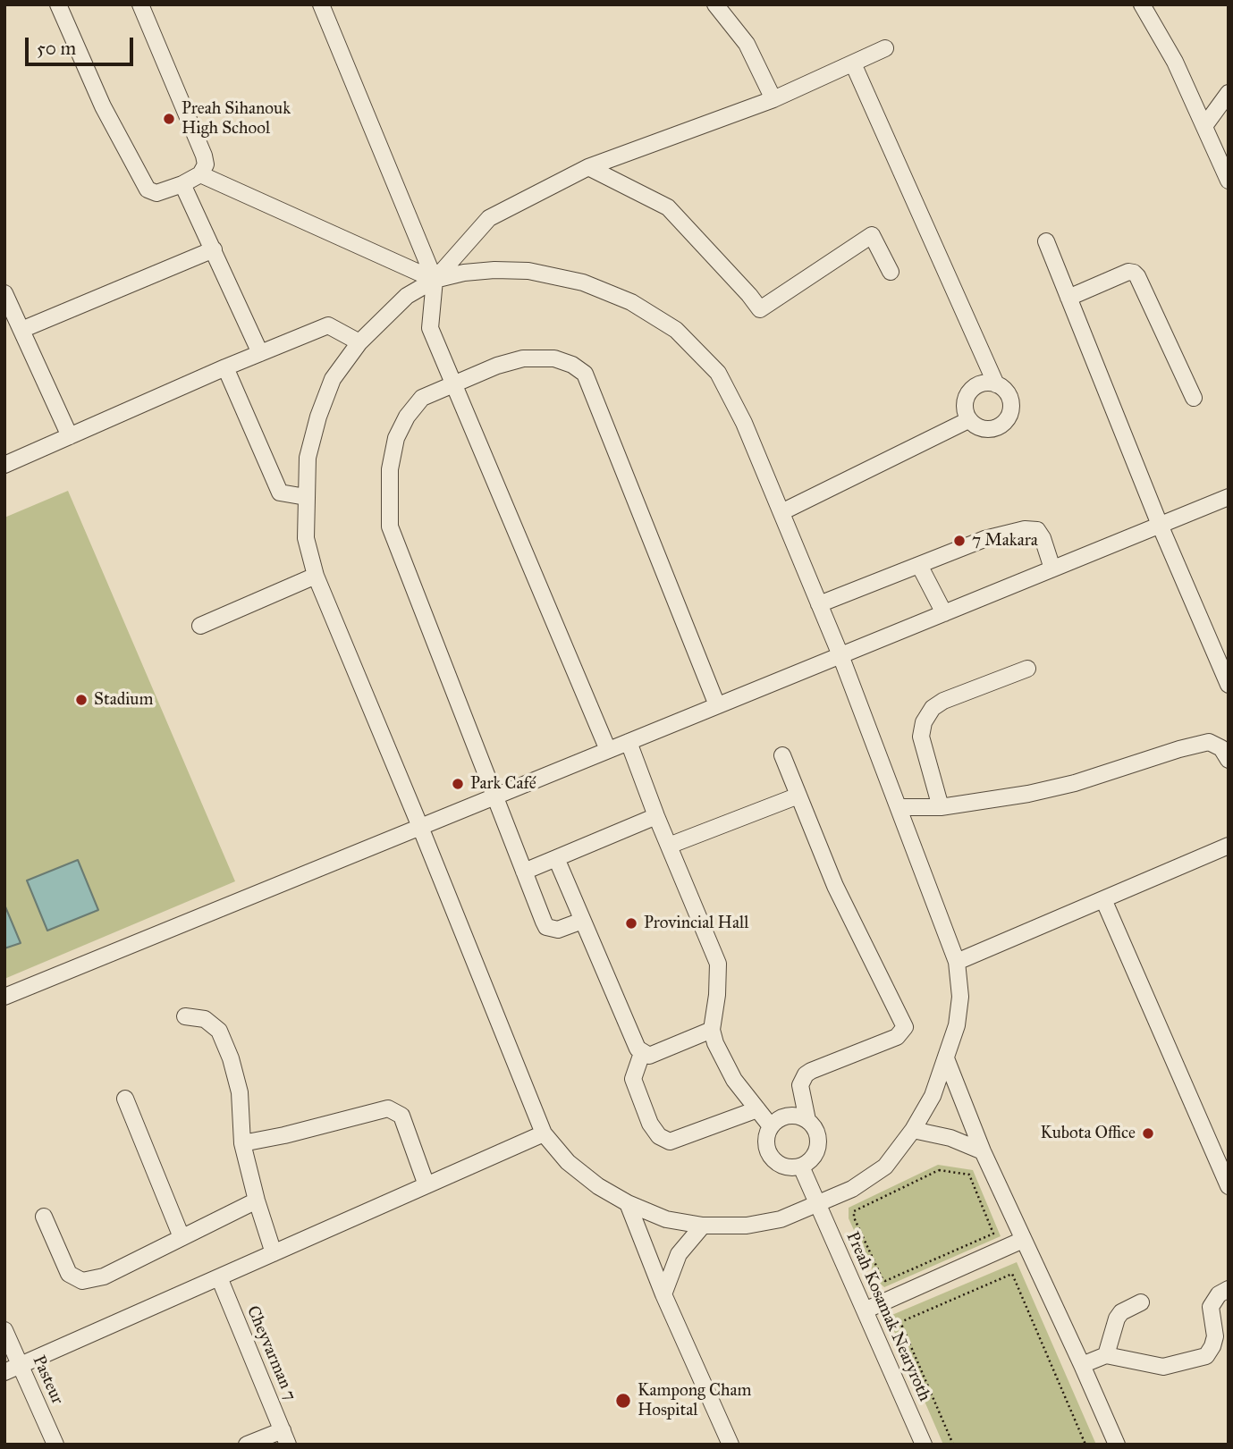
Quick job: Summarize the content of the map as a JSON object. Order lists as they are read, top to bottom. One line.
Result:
{"streets":{"street":["Preah Kosamak Nearyroth","Cheyvarman 7","Pasteur"]},"places":["Preah Sihanouk High School","7 Makara","Stadium","Park Café","Provincial Hall","Kubota Office","Kampong Cham Hospital"],"scale_bar":"50 m"}
